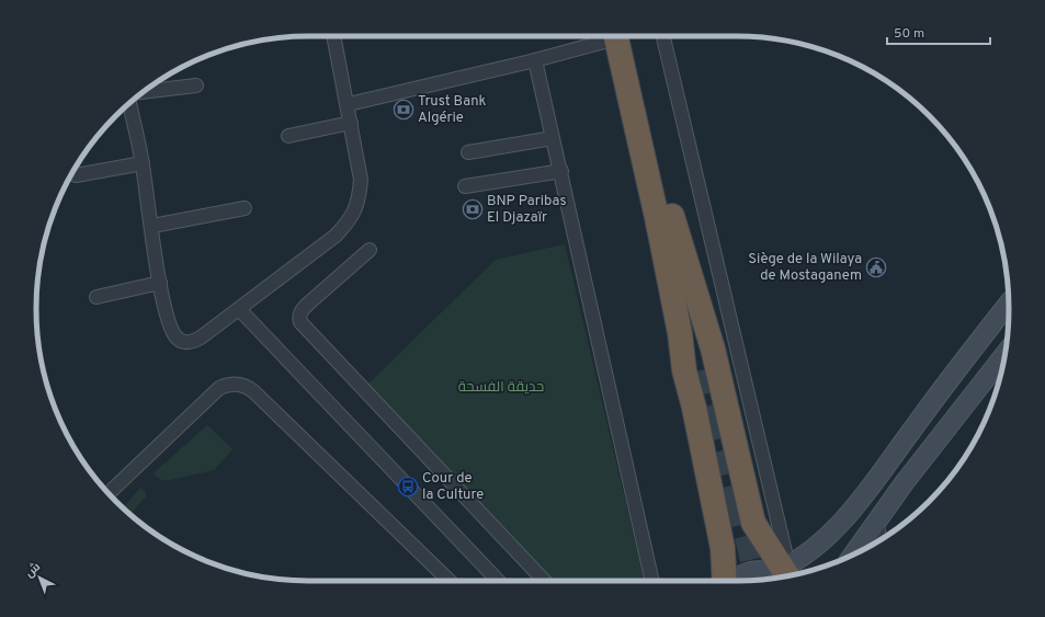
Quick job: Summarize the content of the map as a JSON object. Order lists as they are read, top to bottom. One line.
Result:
{"parks":["حديقة الفسحة"],"places":{"bank":["Trust Bank Algérie","BNP Paribas El Djazaïr"],"public building":["Siège de la Wilaya de Mostaganem"],"bus stop":["Cour de la Culture"]},"scale_bar":"50 m","north":"top left"}
